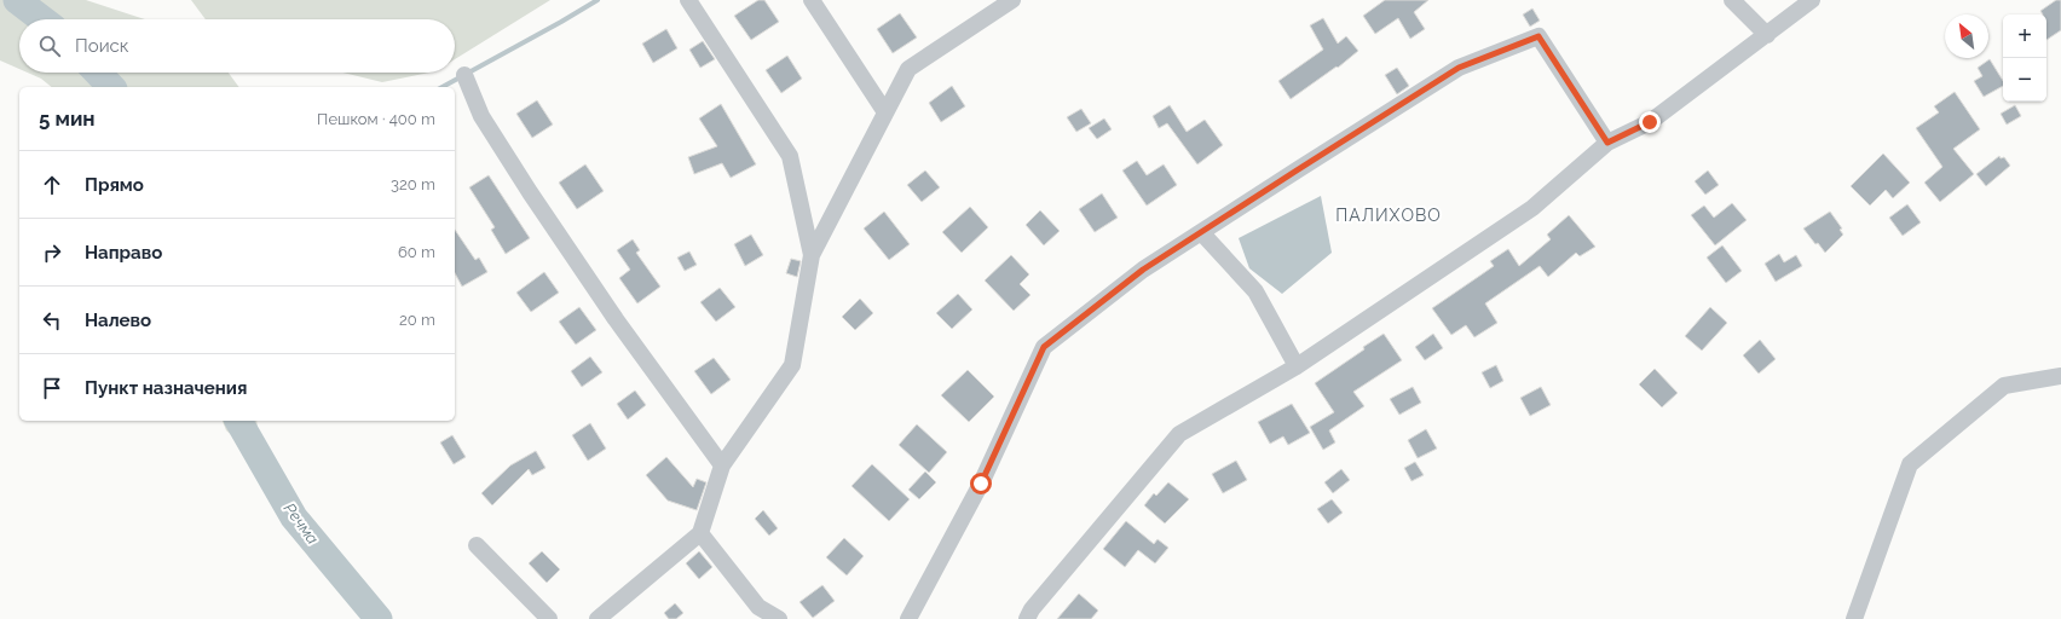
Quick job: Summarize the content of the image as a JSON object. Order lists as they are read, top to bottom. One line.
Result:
{"districts":["ПАЛИХОВО"],"water":["Речма"],"north":"top left","page":{"map_buttons":["+","−"],"search":"Поиск","heading":["5 мин","Пешком · 400 m"],"list":[["Прямо","320 m"],["Направо","60 m"],["Налево","20 m"],"Пункт назначения"]}}
